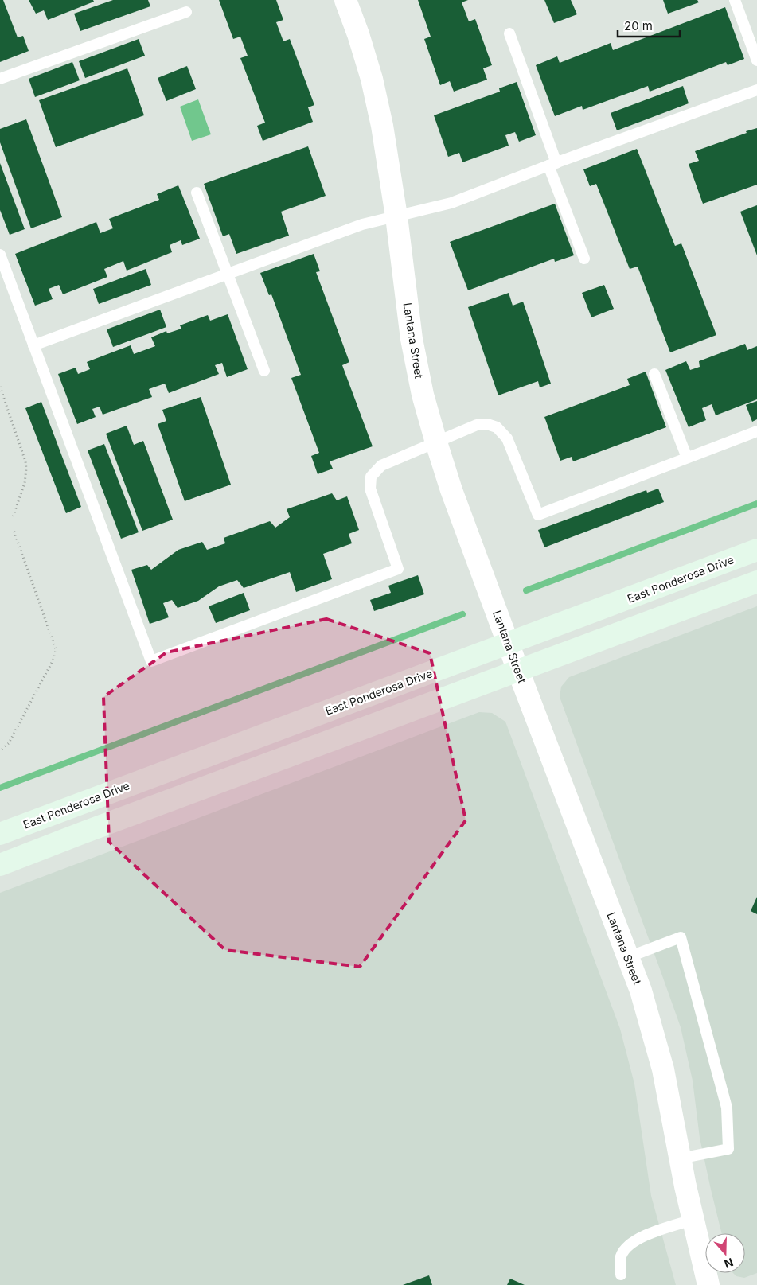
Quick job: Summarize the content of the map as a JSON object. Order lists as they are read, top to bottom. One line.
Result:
{"streets":{"main road":["East Ponderosa Drive"],"street":["Lantana Street"]},"crossings":[["Lantana Street","East Ponderosa Drive"]],"scale_bar":"20 m","north":"bottom"}
